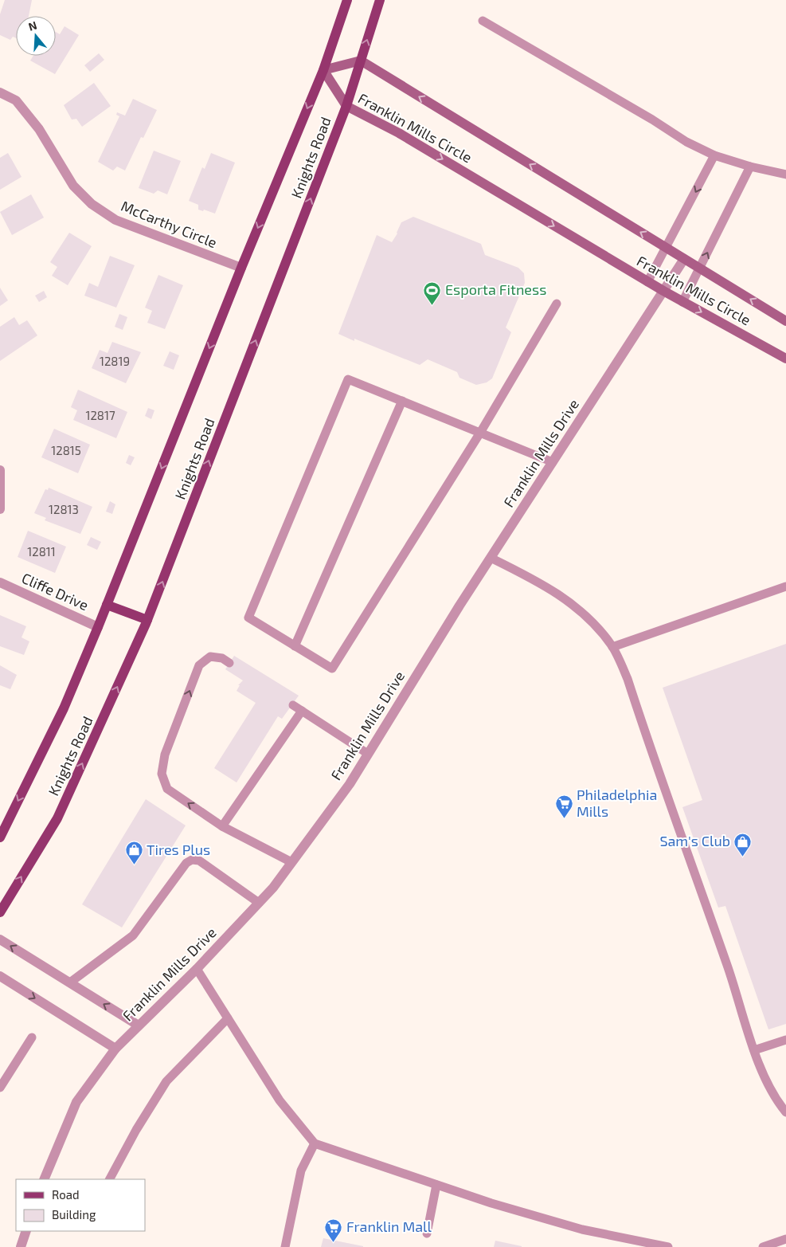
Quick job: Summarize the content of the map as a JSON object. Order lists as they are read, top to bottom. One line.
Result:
{"streets":{"main road":["Knights Road"],"street":["Franklin Mills Circle","McCarthy Circle","Franklin Mills Drive","Cliffe Drive"]},"crossings":[["Franklin Mills Circle","Knights Road"],["Franklin Mills Circle","Franklin Mills Drive"],["Knights Road","McCarthy Circle"],["Knights Road","Cliffe Drive"]],"places":{"sports":["Esporta Fitness"],"supermarket":["Philadelphia Mills","Franklin Mall"],"shop":["Sam's Club","Tires Plus"]},"house_numbers":["12819","12817","12815","12813","12811"],"legend":["Road","Building"],"north":"top"}
